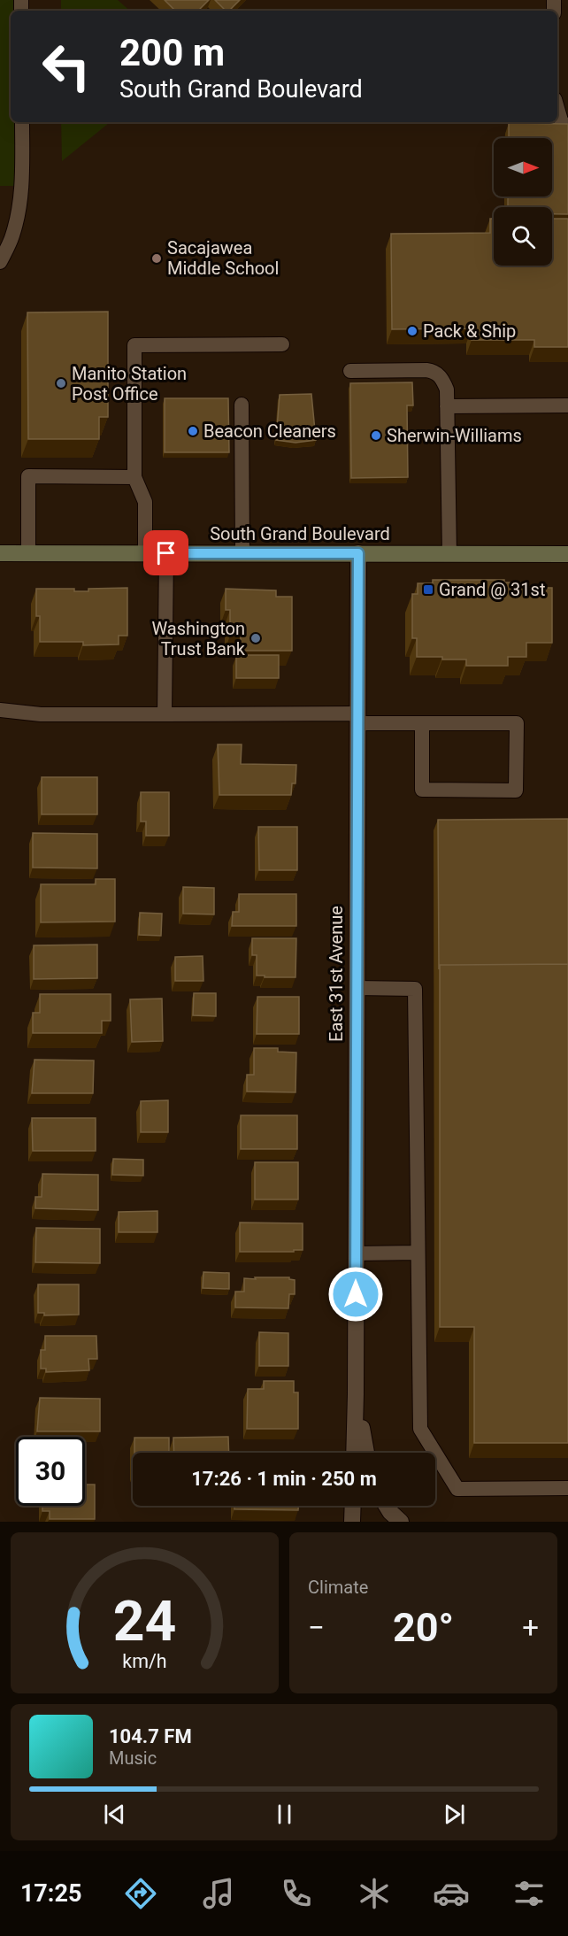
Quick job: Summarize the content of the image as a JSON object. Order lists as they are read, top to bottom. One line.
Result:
{"streets":{"main road":["South Grand Boulevard"],"street":["East 31st Avenue"]},"crossings":[["South Grand Boulevard","East 31st Avenue"]],"places":{"other":["Sacajawea Middle School","Pack & Ship","Manito Station Post Office","Beacon Cleaners","Sherwin-Williams","Washington Trust Bank"],"transit":["Grand @ 31st"]},"north":"right","page":{"turn":["200 m","South Grand Boulevard"],"limit":"30","trip":"17:26 · 1 min · 250 m","tile":"Climate","heat":["−","20°","+"],"song":["104.7 FM","Music"],"tabs":"17:25","gauge":["24","km/h"]}}
